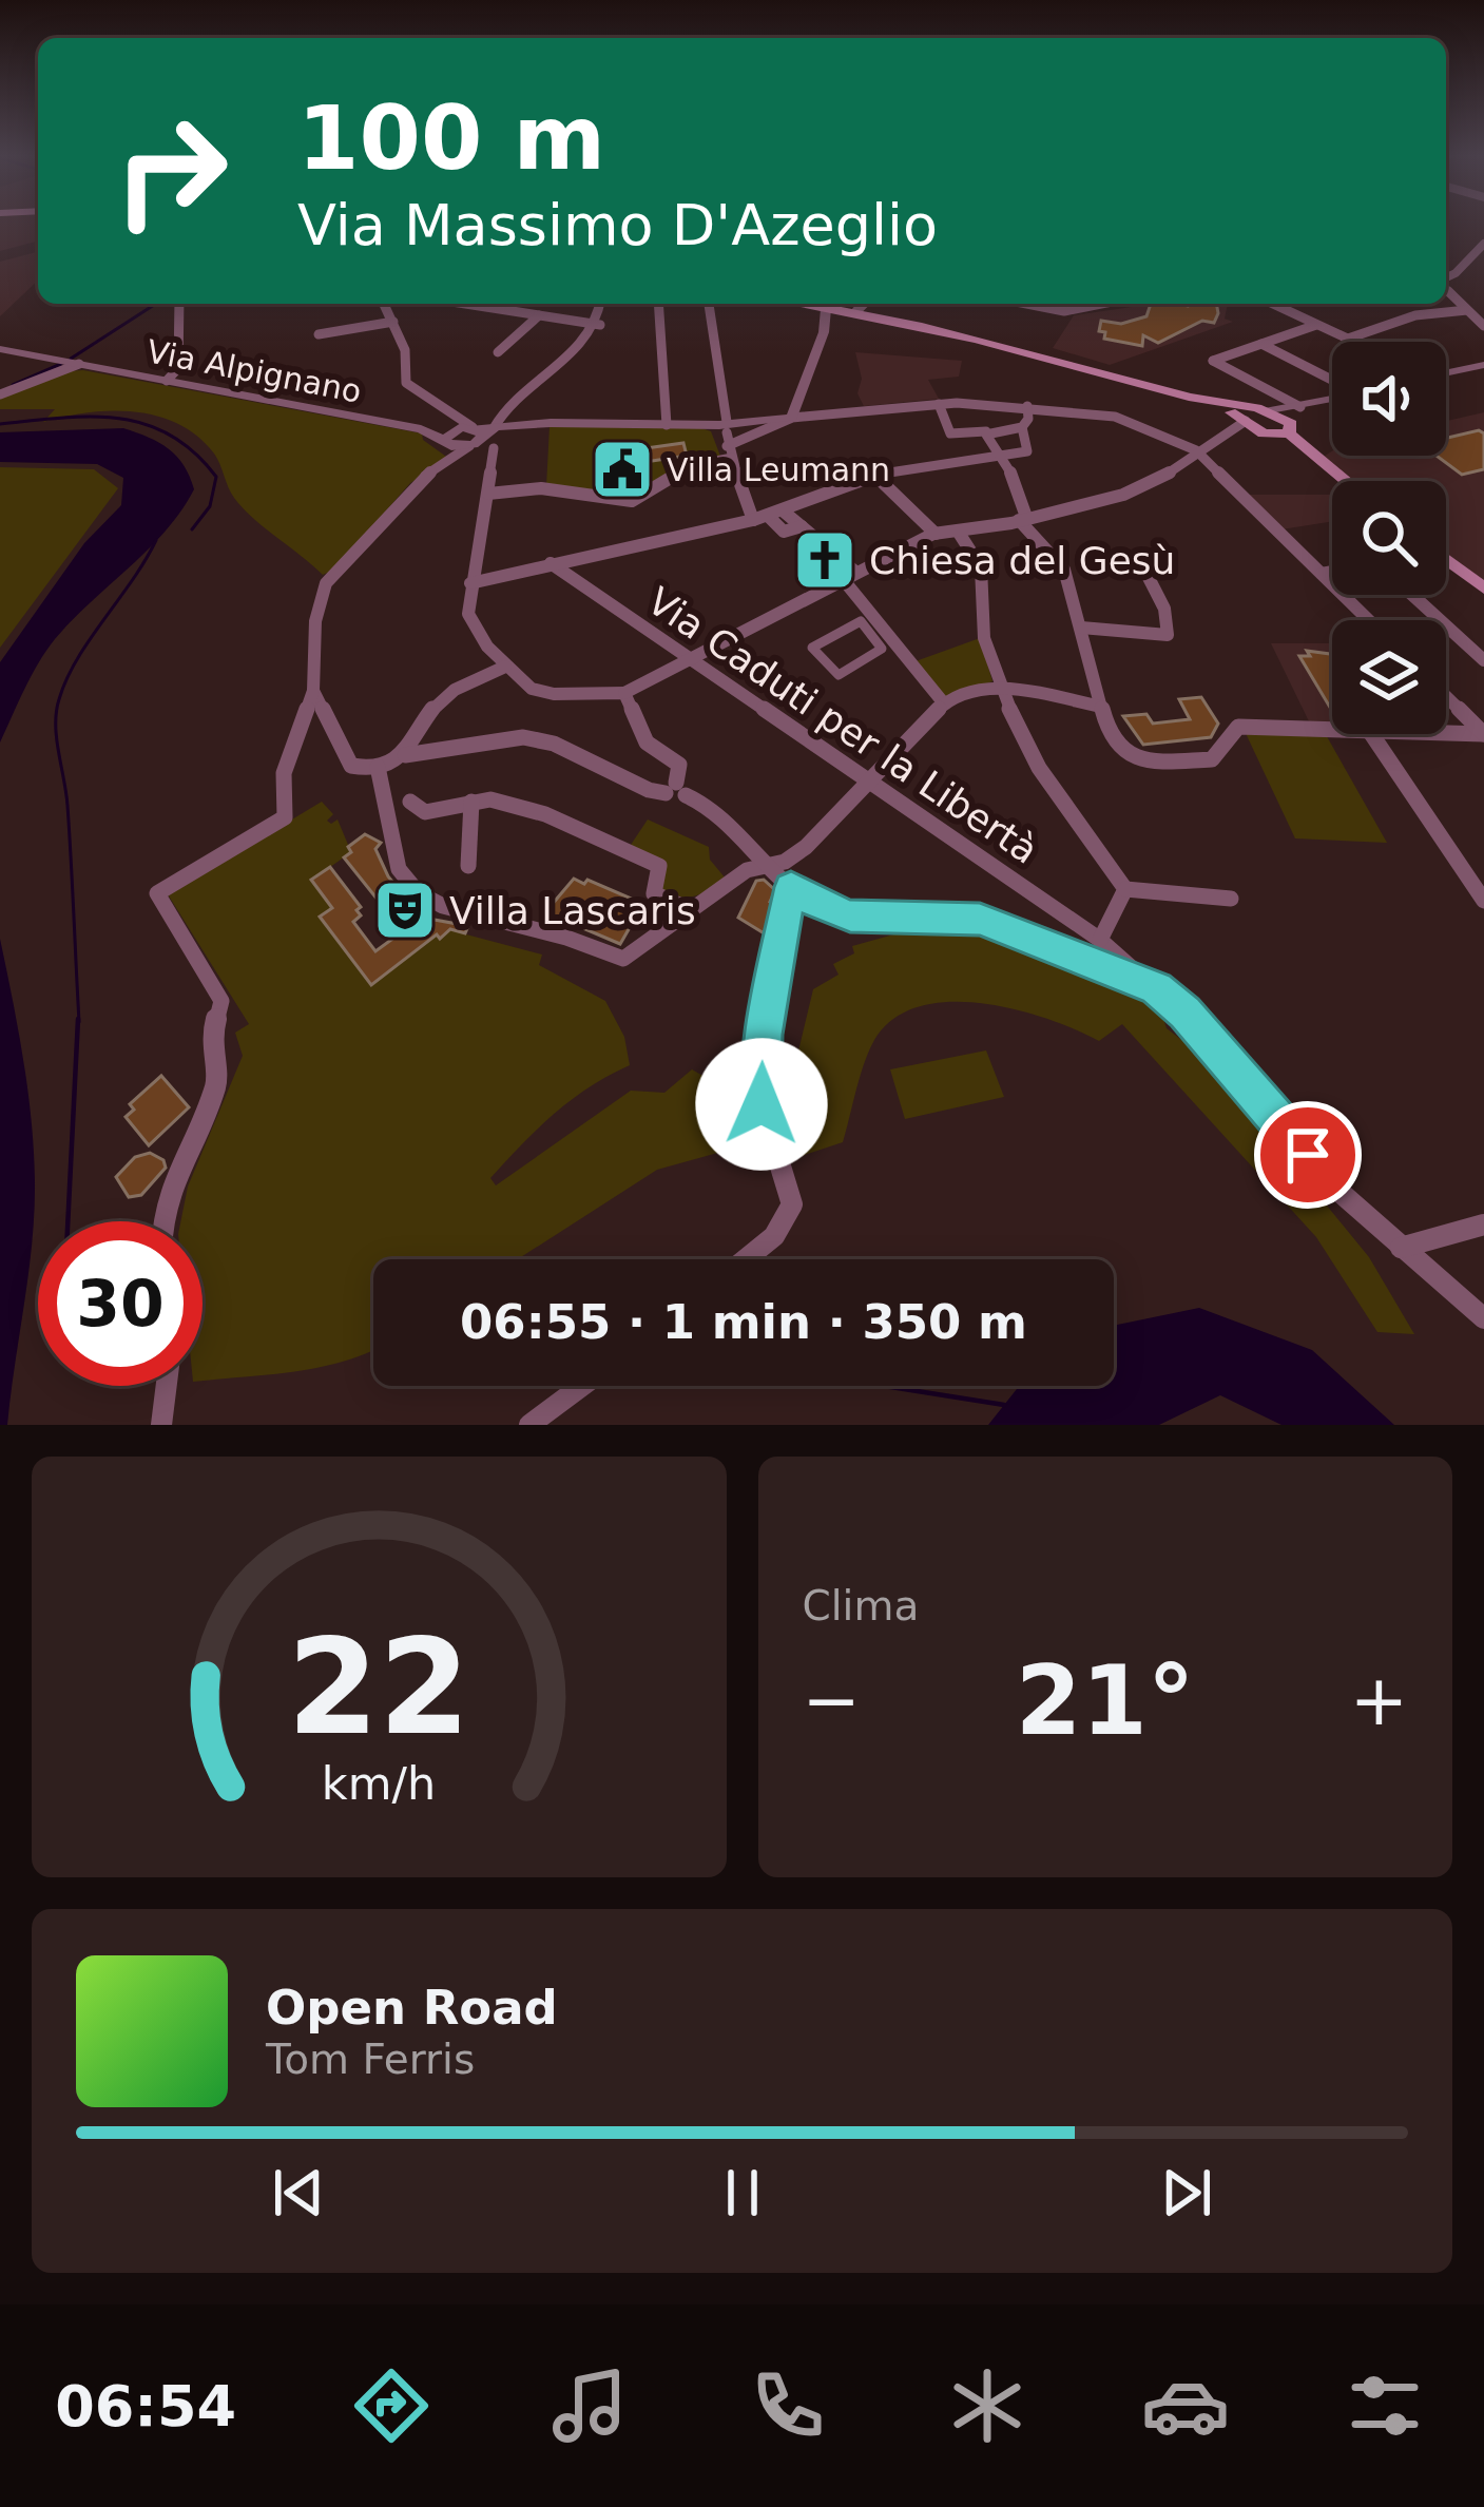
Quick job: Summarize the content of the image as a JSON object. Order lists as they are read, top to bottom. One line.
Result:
{"streets":{"street":["Via Alpignano","Via Caduti per la Libertà"]},"places":{"public building":["Villa Leumann"],"church":["Chiesa del Gesù"],"theatre":["Villa Lascaris"]},"page":{"turn":["100 m","Via Massimo D'Azeglio"],"limit":"30","trip":"06:55 · 1 min · 350 m","tile":"Clima","heat":["−","21°","+"],"song":["Open Road","Tom Ferris"],"tabs":"06:54","gauge":["22","km/h"]}}
